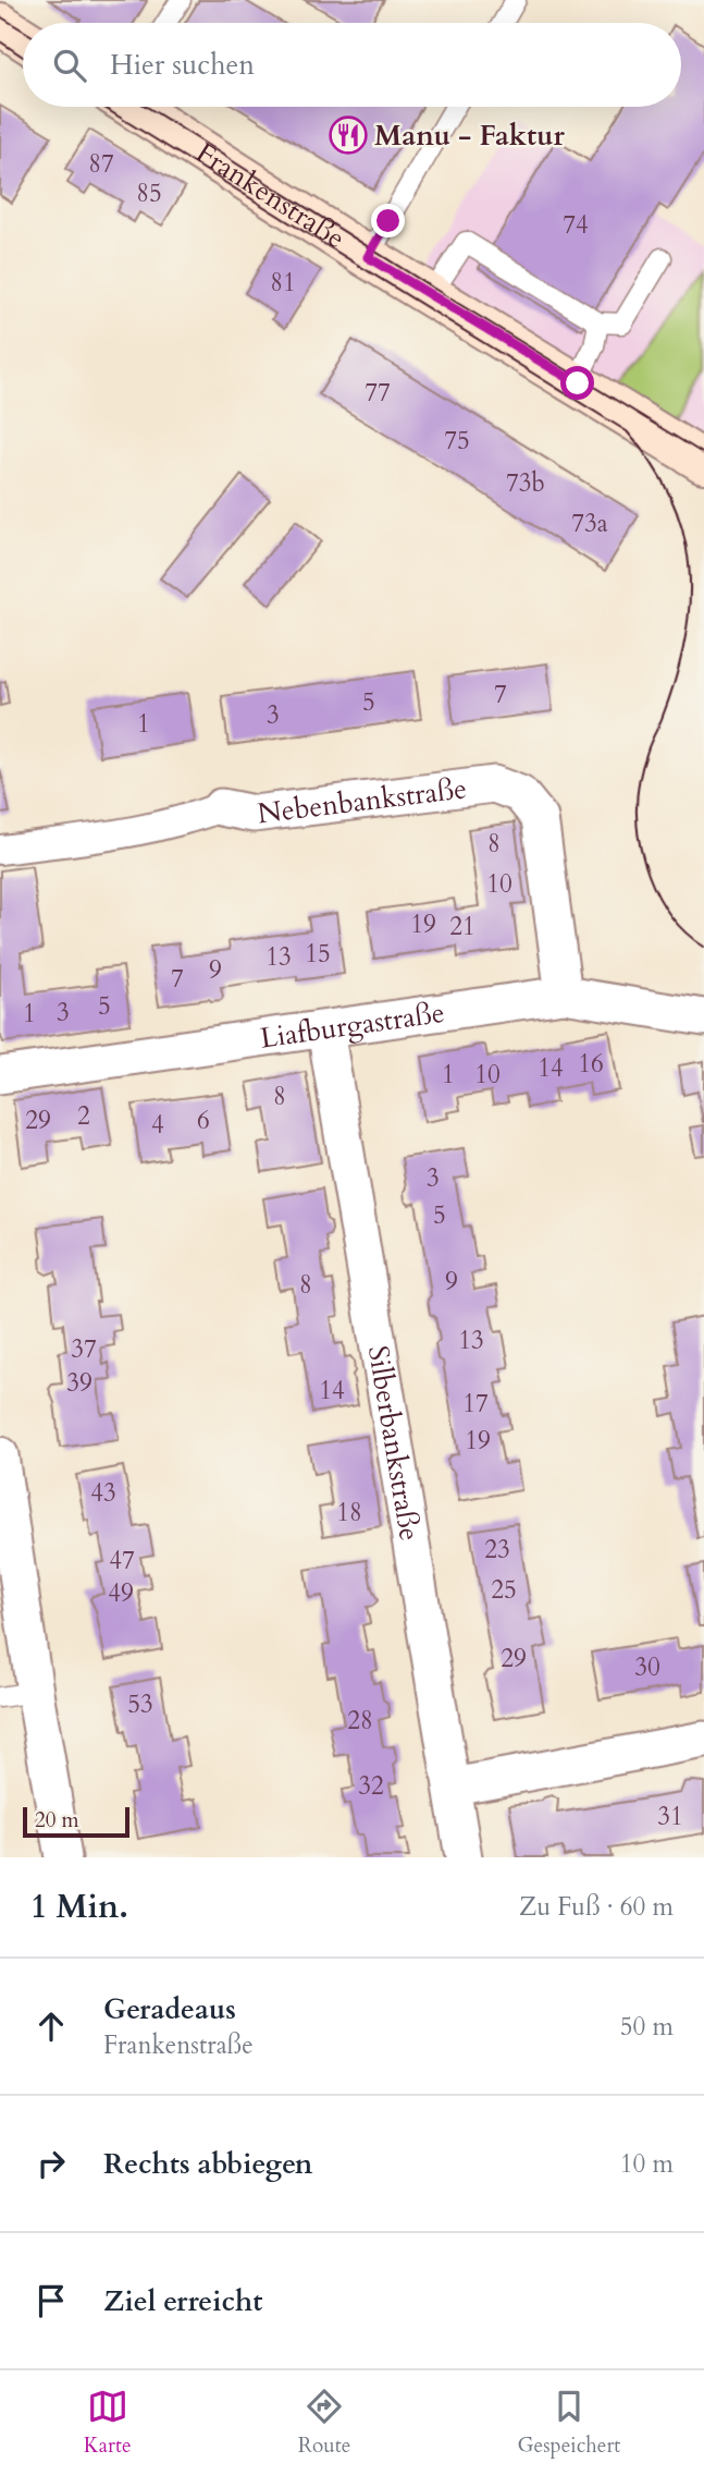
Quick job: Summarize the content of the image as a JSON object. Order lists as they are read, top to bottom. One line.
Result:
{"streets":{"main road":["Frankenstraße"],"street":["Nebenbankstraße","Liafburgastraße","Silberbankstraße"]},"crossings":[["Nebenbankstraße","Liafburgastraße"],["Liafburgastraße","Silberbankstraße"]],"places":{"restaurant":["Manu - Faktur"]},"house_numbers":["87","85","74","81","77","75","73b","73a","7","5","3","1","8","10","19","21","15","13","9","7","5","3","1","16","14","1","10","8","2","29","6","4","3","5","9","8","13","37","39","14","17","19","43","18","23","47","25","49","29","30","53","28","32","31"],"scale_bar":"20 m","page":{"search":"Hier suchen","scale":"20 m","heading":["1 Min.","Zu Fuß · 60 m"],"list":[["Geradeaus","Frankenstraße","50 m"],["Rechts abbiegen","10 m"],"Ziel erreicht"],"nav":["Karte","Route","Gespeichert"]}}
